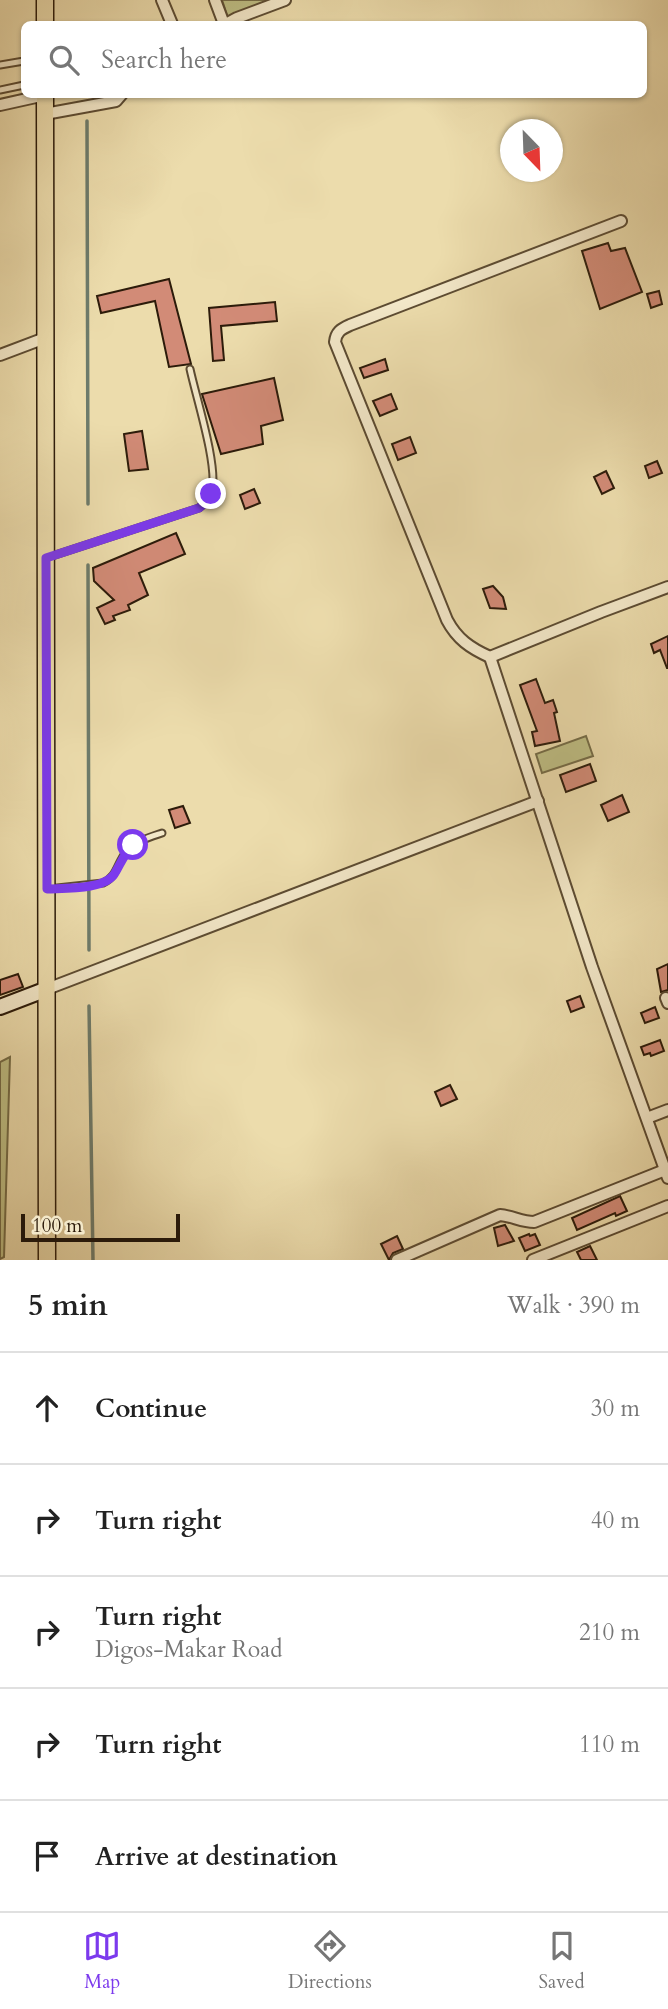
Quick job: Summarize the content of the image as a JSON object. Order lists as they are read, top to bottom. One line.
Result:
{"scale_bar":"100 m","north":"bottom right","page":{"search":"Search here","scale":"100 m","heading":["5 min","Walk · 390 m"],"list":[["Continue","30 m"],["Turn right","40 m"],["Turn right","Digos-Makar Road","210 m"],["Turn right","110 m"],"Arrive at destination"],"nav":["Map","Directions","Saved"]}}
